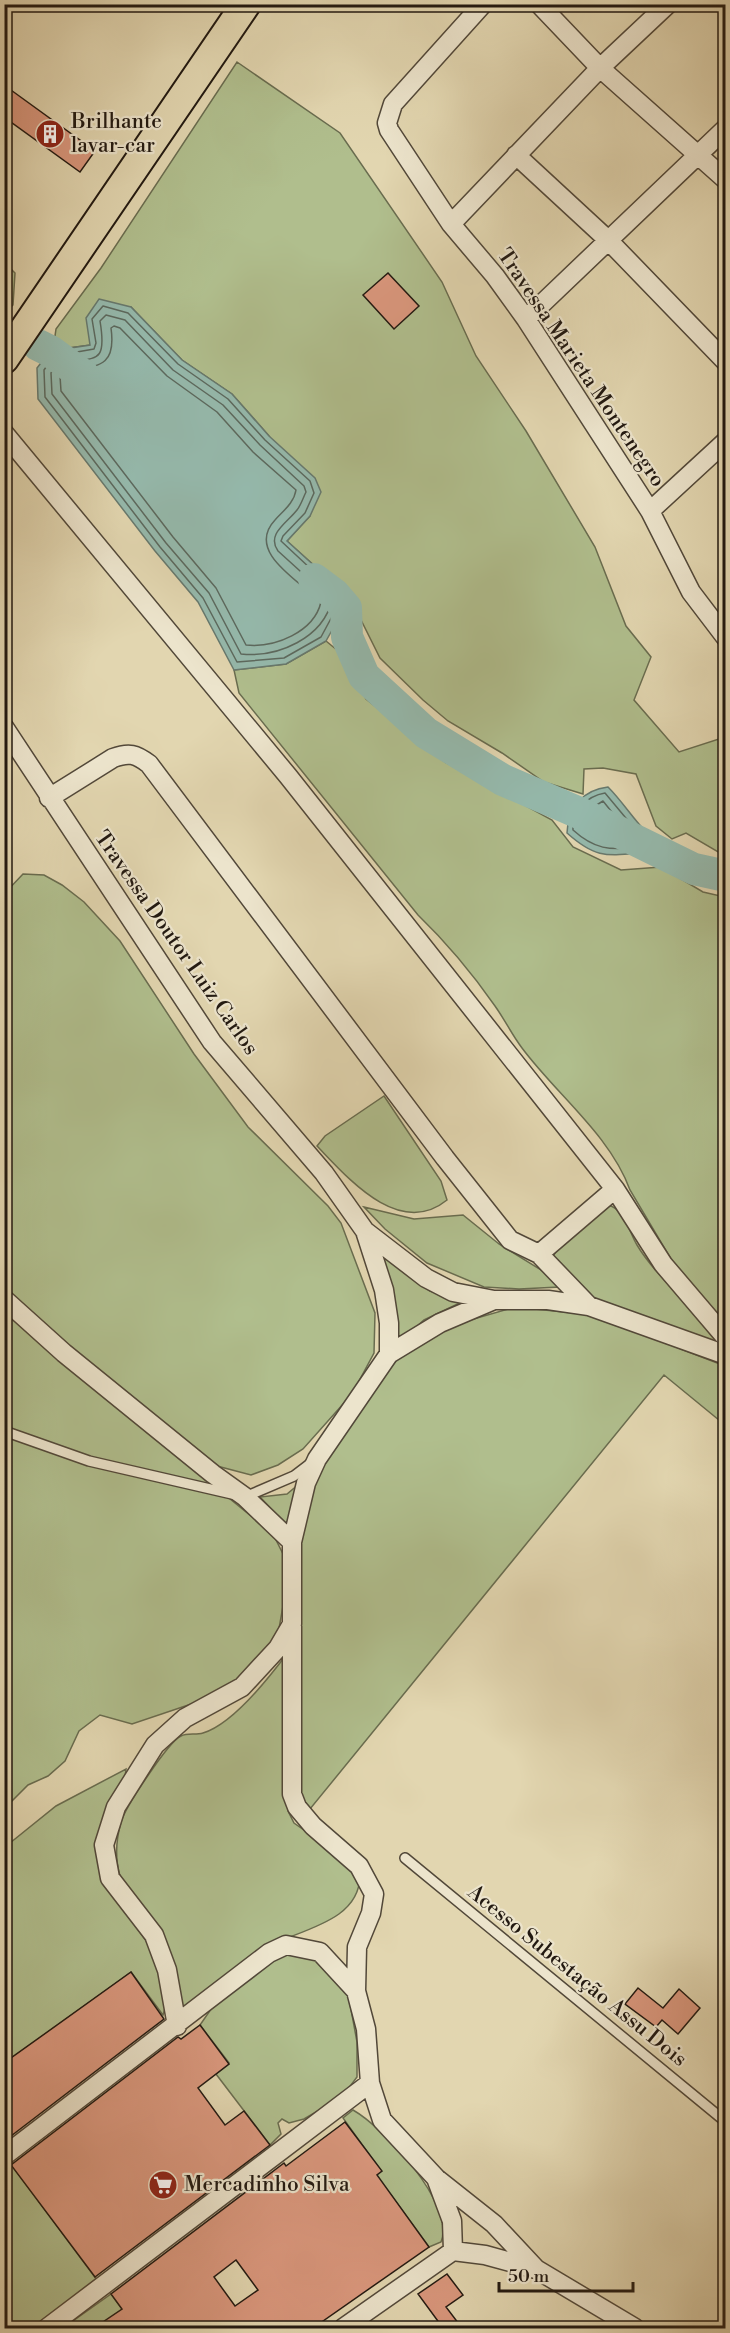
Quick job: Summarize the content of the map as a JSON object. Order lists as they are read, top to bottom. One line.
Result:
{"streets":{"street":["Travessa Marieta Montenegro","Travessa Doutor Luiz Carlos"],"lane":["Acesso Subestação Assu Dois"]},"places":{"building":["Brilhante lavar-car"],"supermarket":["Mercadinho Silva"]},"scale_bar":"50 m"}
